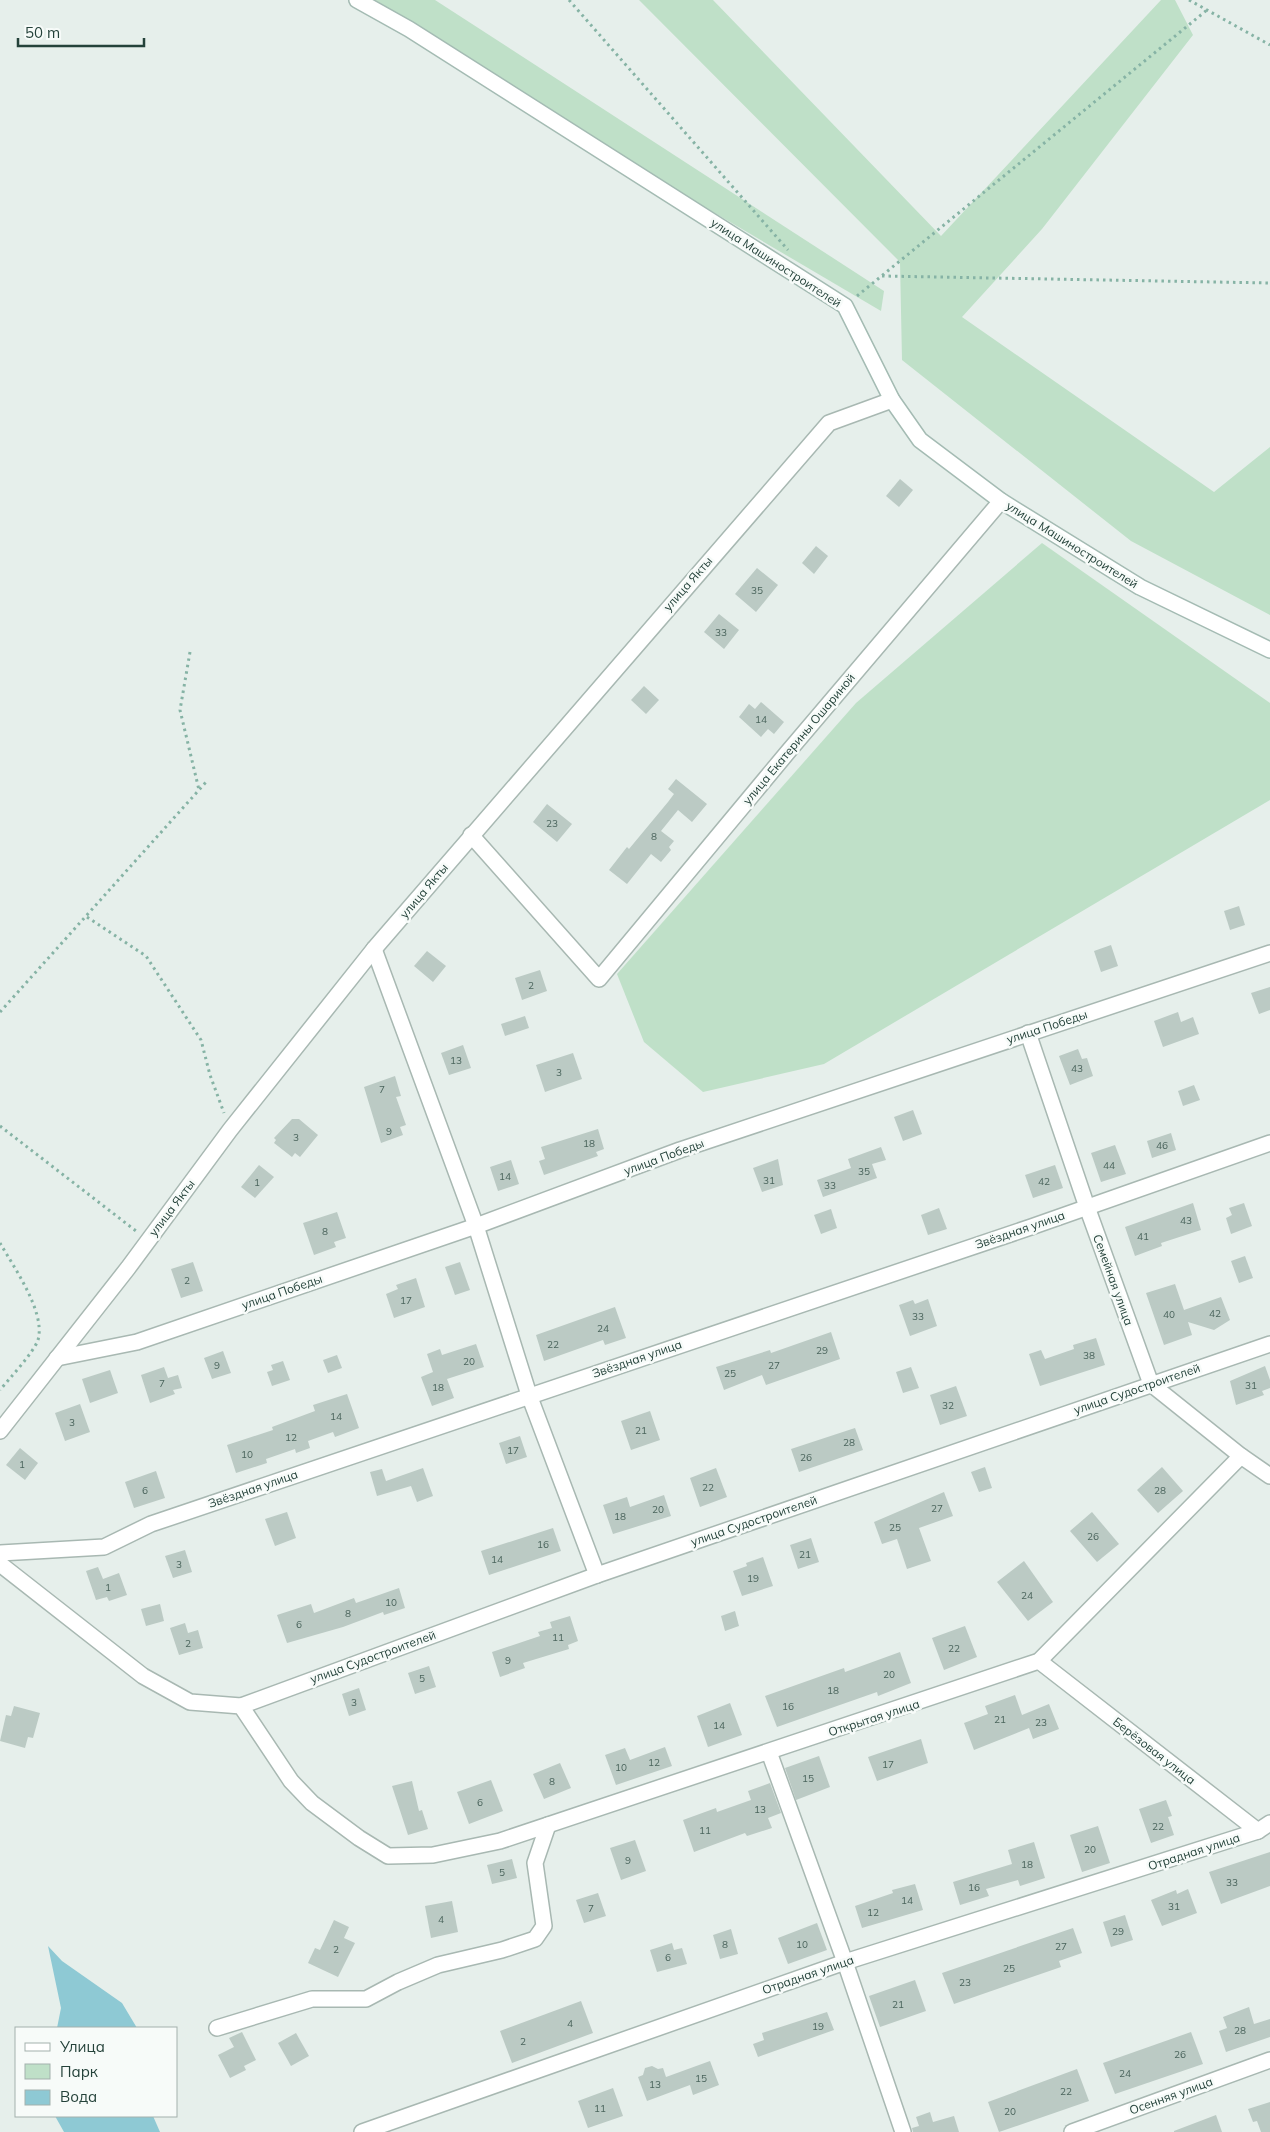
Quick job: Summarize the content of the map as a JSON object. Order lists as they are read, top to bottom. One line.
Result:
{"streets":{"street":["улица Машиностроителей","улица Якты","улица Екатерины Ошариной","улица Победы","Звёздная улица","Семейная улица","улица Судостроителей","Открытая улица","Берёзовая улица","Отрадная улица","Осенняя улица"]},"crossings":[["улица Машиностроителей","улица Якты"],["улица Машиностроителей","улица Екатерины Ошариной"],["улица Якты","улица Екатерины Ошариной"],["улица Якты","улица Победы"],["улица Победы","Семейная улица"],["Звёздная улица","Семейная улица"],["Семейная улица","улица Судостроителей"],["улица Судостроителей","Открытая улица"],["Открытая улица","Берёзовая улица"],["Берёзовая улица","Отрадная улица"]],"house_numbers":["35","33","14","23","8","2","13","43","3","7","9","3","18","46","44","35","14","31","42","1","33","43","8","41","2","17","42","40","33","24","22","29","38","20","9","27","25","7","31","18","32","14","3","21","12","28","17","10","26","1","22","6","28","27","20","18","25","26","16","21","14","3","19","1","24","10","8","6","11","2","22","9","20","5","18","3","16","21","23","14","12","17","10","15","8","6","13","22","11","20","9","18","5","33","16","14","31","7","12","4","29","8","10","27","2","6","25","23","21","4","19","28","2","26","24","15","13","22","11","20"],"legend":["Улица","Парк","Вода"],"scale_bar":"50 m"}
